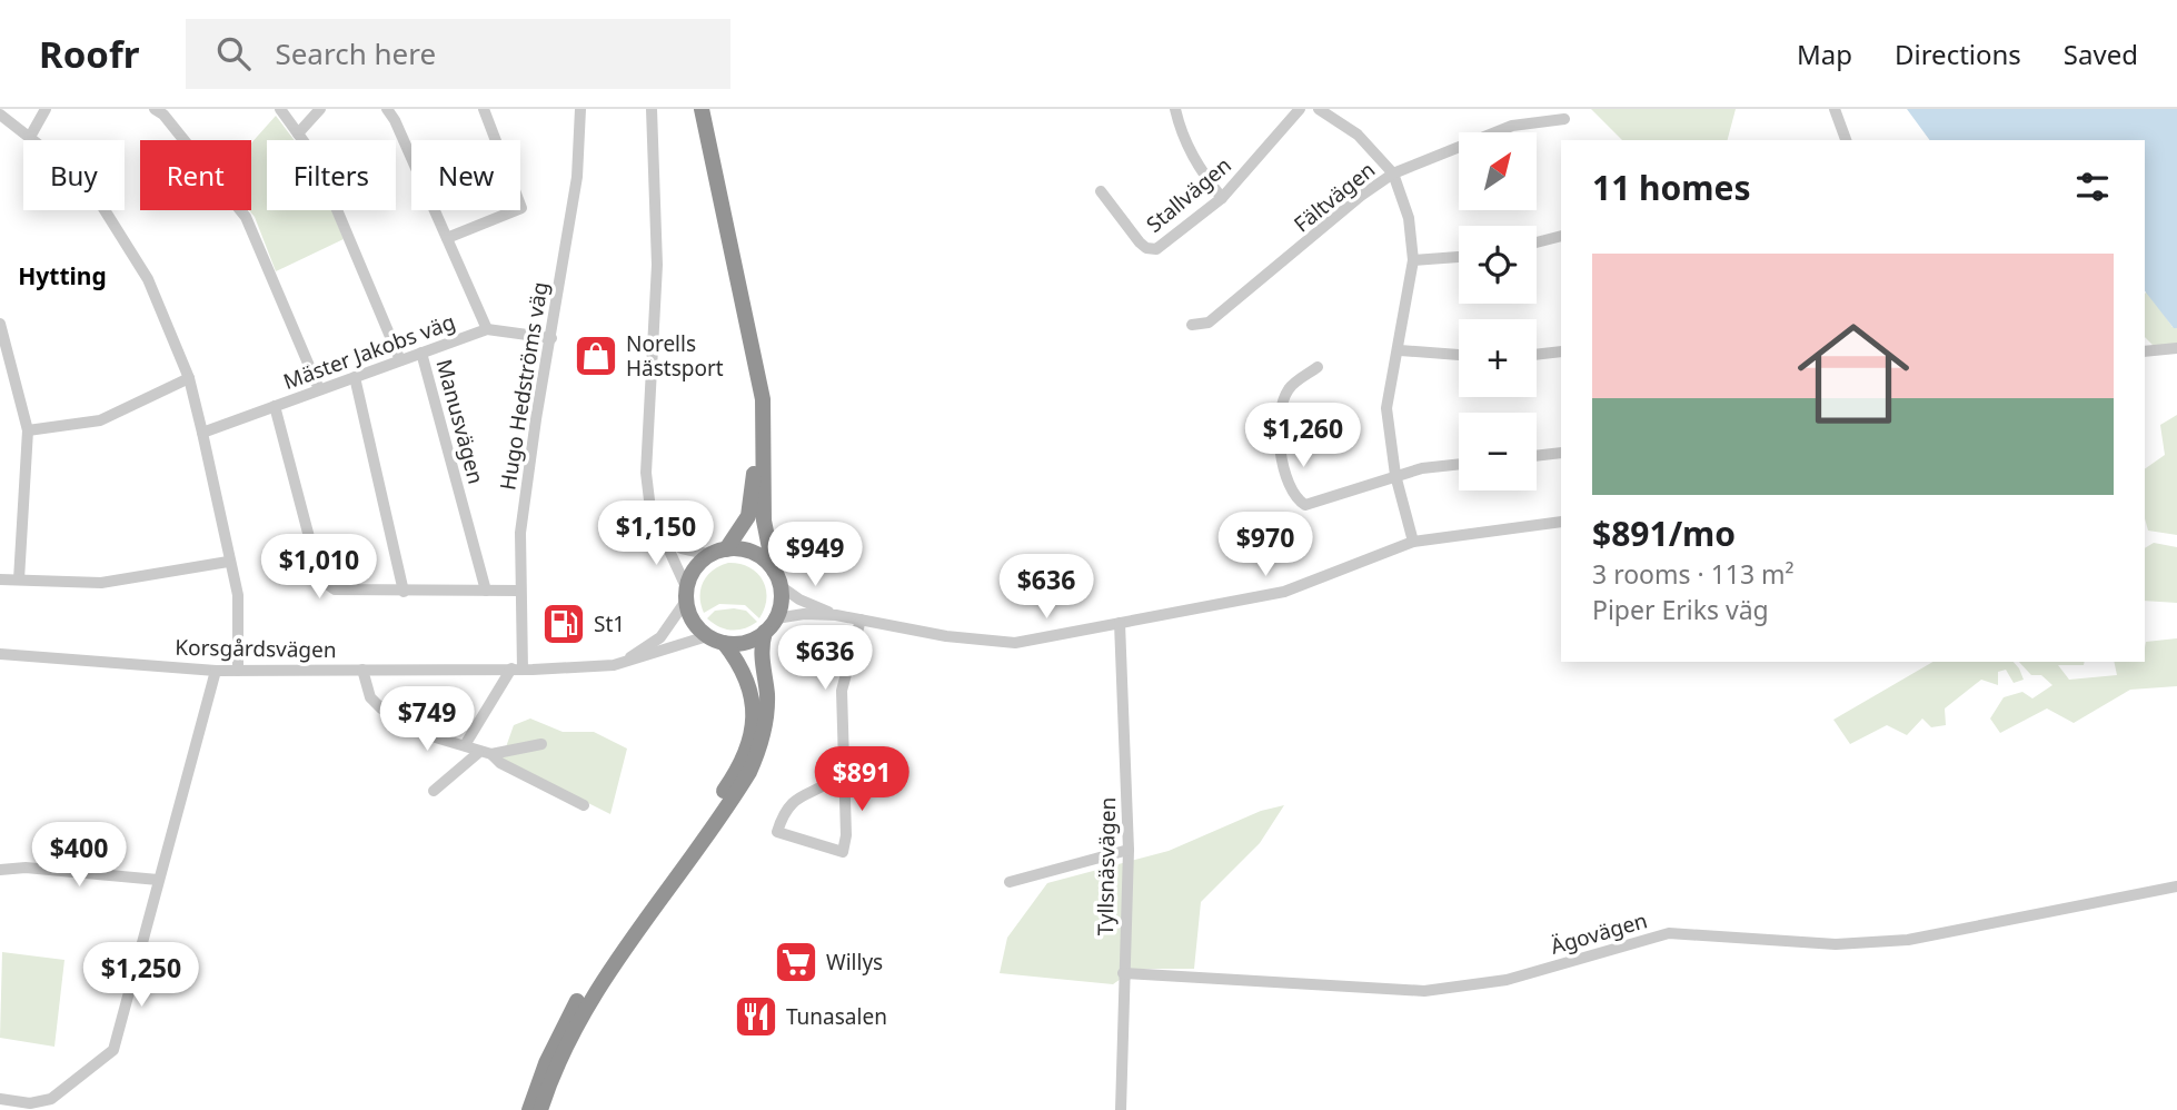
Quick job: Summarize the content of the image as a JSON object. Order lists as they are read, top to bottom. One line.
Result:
{"streets":{"street":["Stallvägen","Fältvägen","Mäster Jakobs väg","Hugo Hedströms väg","Manusvägen","Korsgårdsvägen","Tyllsnäsvägen","Ägovägen"]},"crossings":[["Mäster Jakobs väg","Hugo Hedströms väg"],["Mäster Jakobs väg","Manusvägen"],["Hugo Hedströms väg","Korsgårdsvägen"],["Tyllsnäsvägen","Ägovägen"]],"districts":["Hytting"],"places":{"shop":["Norells Hästsport"],"fuel station":["St1"],"supermarket":["Willys"],"restaurant":["Tunasalen"]},"north":"top right","page":{"header":"Roofr","search":"Search here","nav":["Map","Directions","Saved"],"map_buttons":["+","−"],"chip":["Buy","Rent","Filters","New"],"heading":"11 homes","list":[{"name":"$891/mo","note":"3 rooms · 113 m² · Piper Eriks väg"}],"price":["$1,260","$1,150","$970","$949","$1,010","$636","$636","$749","$891","$400","$1,250"]}}
